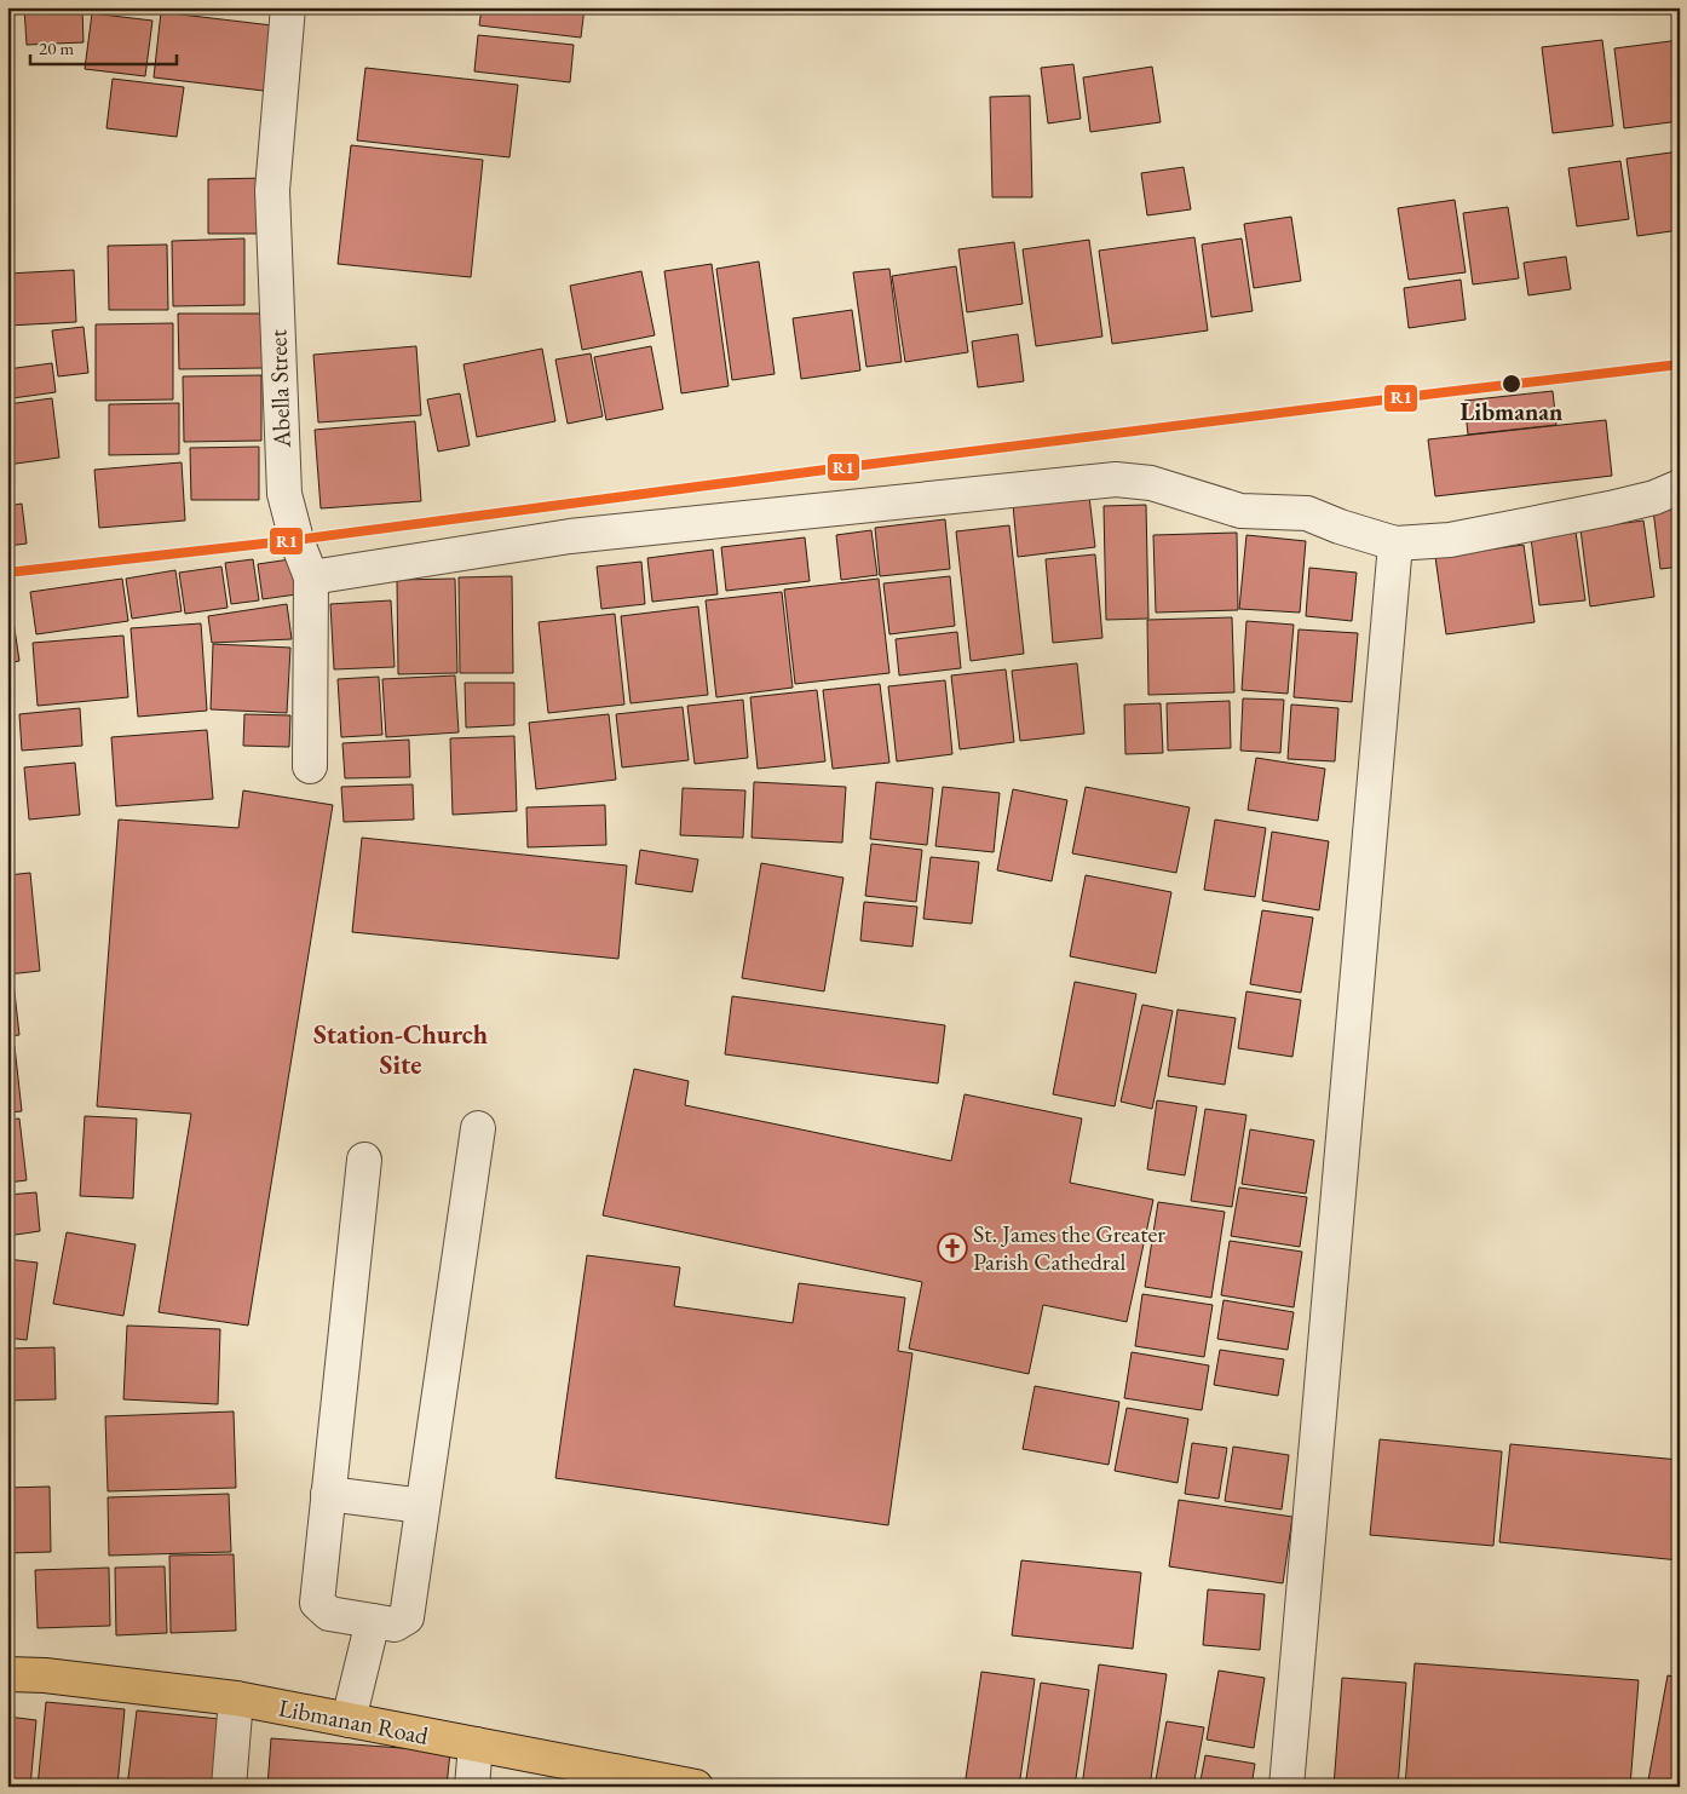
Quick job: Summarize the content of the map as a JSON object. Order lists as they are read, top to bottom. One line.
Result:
{"streets":{"main road":["Libmanan Road"],"street":["Abella Street"]},"districts":["Station-Church Site"],"places":{"other":["Libmanan"],"church":["St. James the Greater Parish Cathedral"]},"lines":["transit line R1"],"scale_bar":"20 m"}
